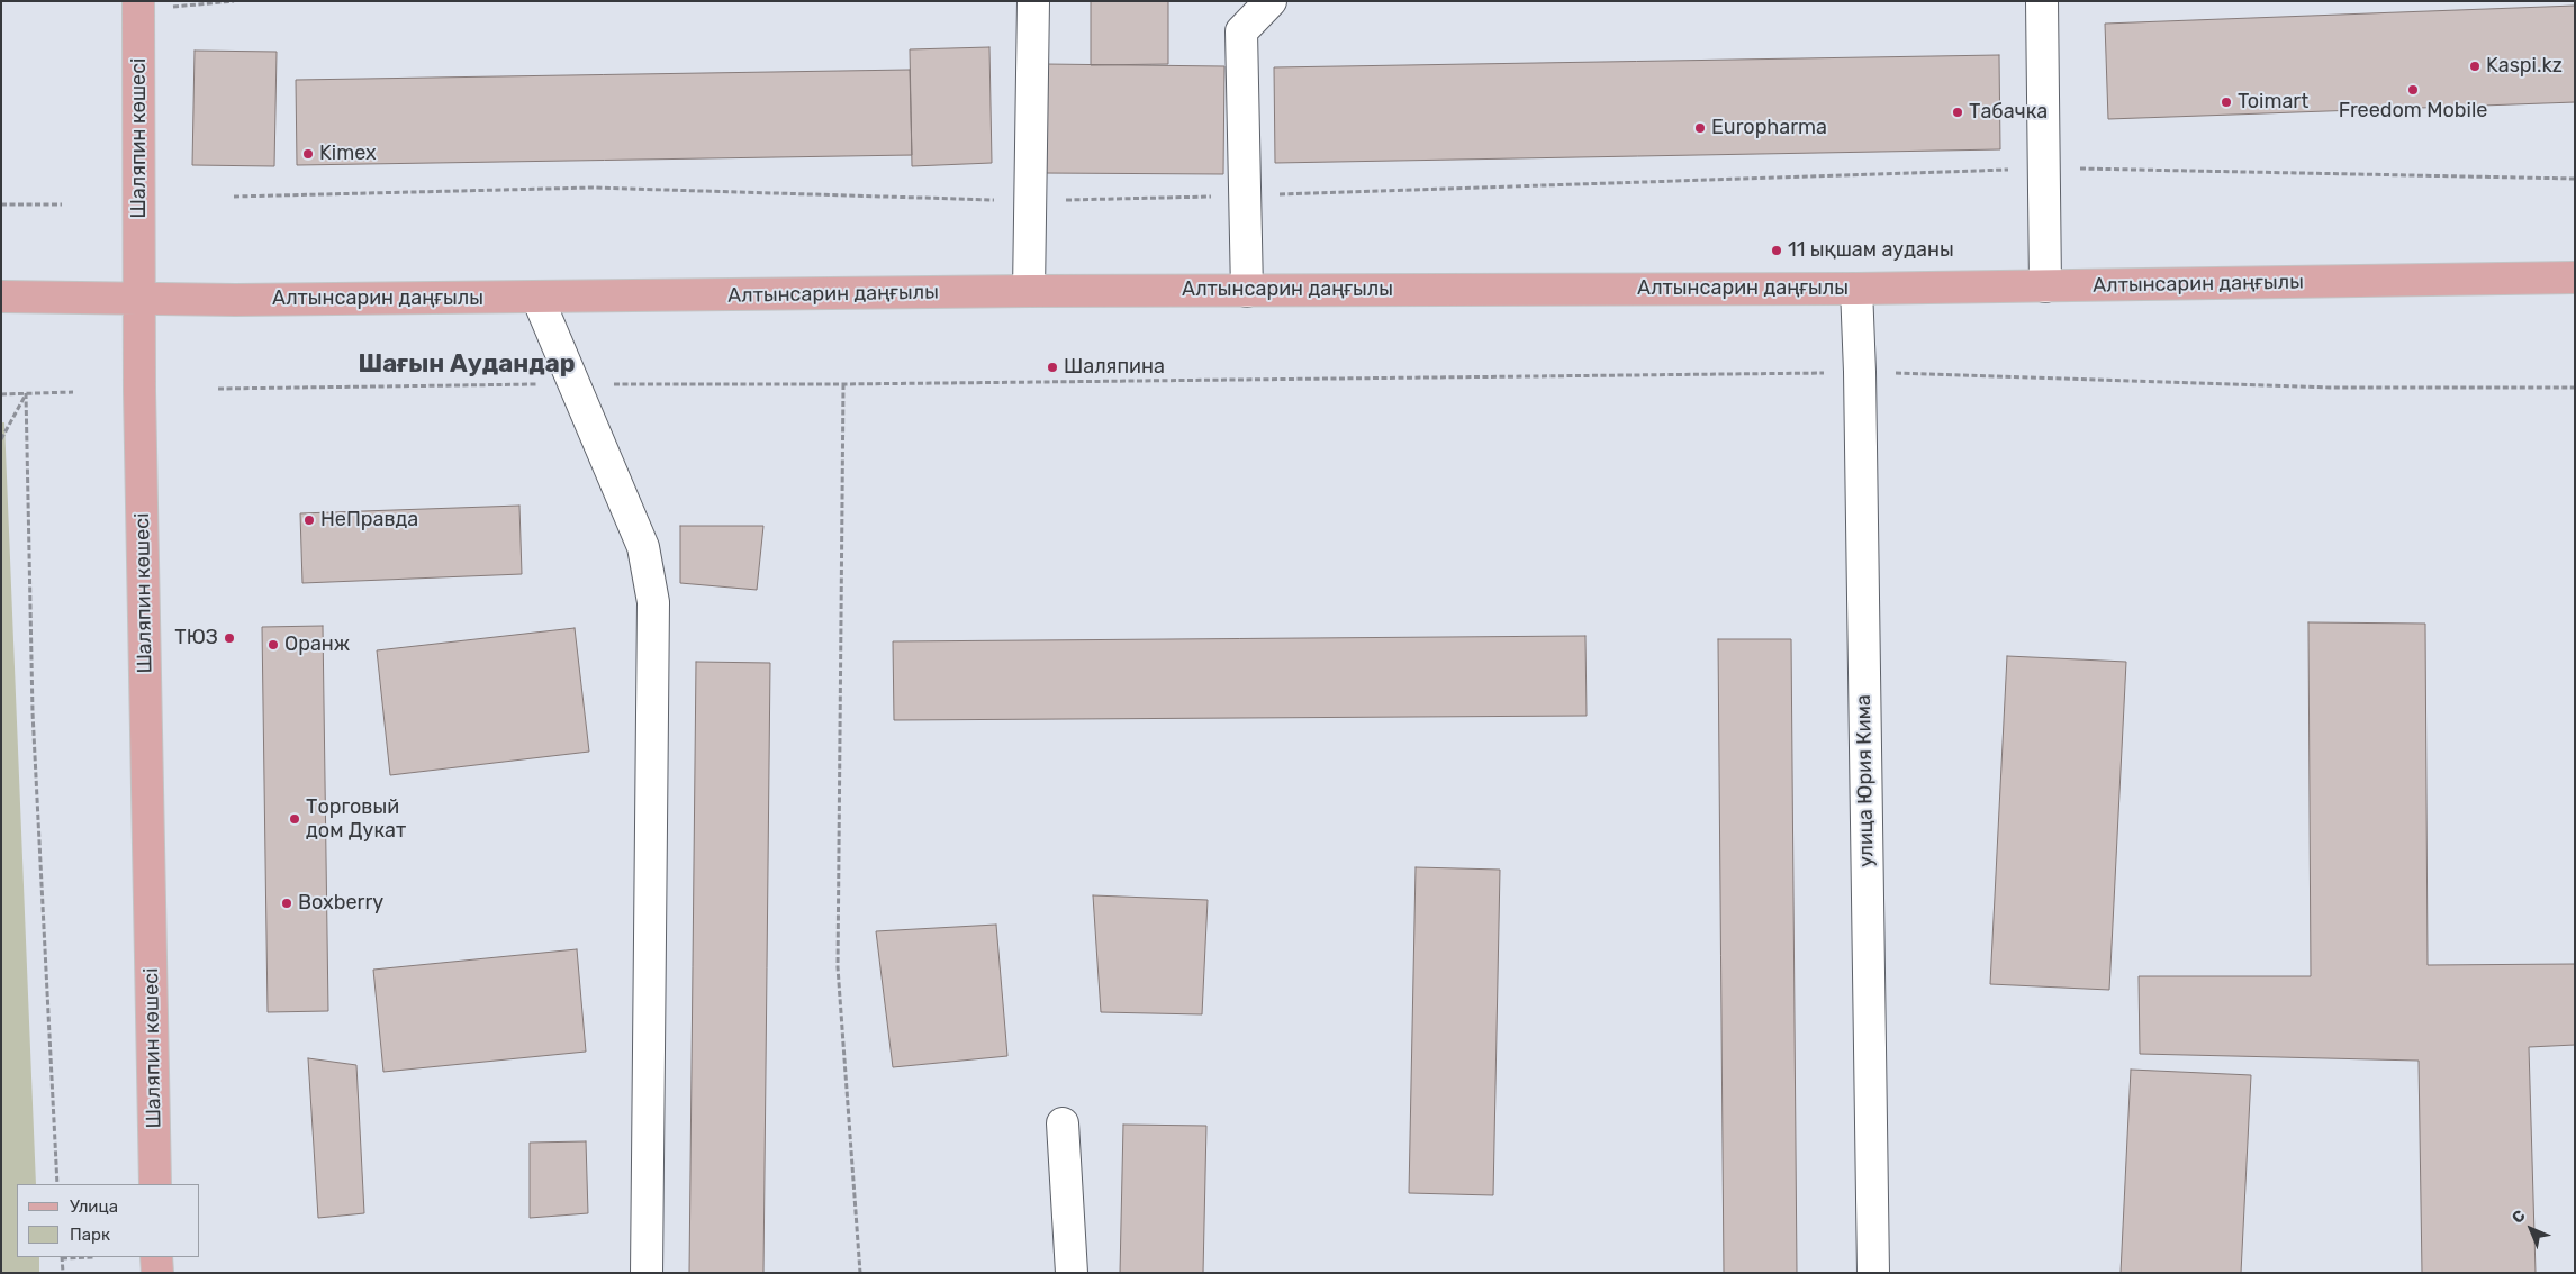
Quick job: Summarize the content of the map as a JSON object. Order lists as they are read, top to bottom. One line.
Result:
{"streets":{"main road":["Шаляпин көшесі","Алтынсарин даңғылы"],"street":["улица Юрия Кима"]},"crossings":[["Шаляпин көшесі","Алтынсарин даңғылы"],["Алтынсарин даңғылы","улица Юрия Кима"]],"districts":["Шағын Аудандар"],"places":["Kaspi.kz","Freedom Mobile","Toimart","Табачка","Europharma","Kimex","11 ықшам ауданы","Шаляпина","НеПравда","ТЮЗ","Оранж","Торговый дом Дукат","Boxberry"],"legend":["Улица","Парк"],"north":"top left"}
